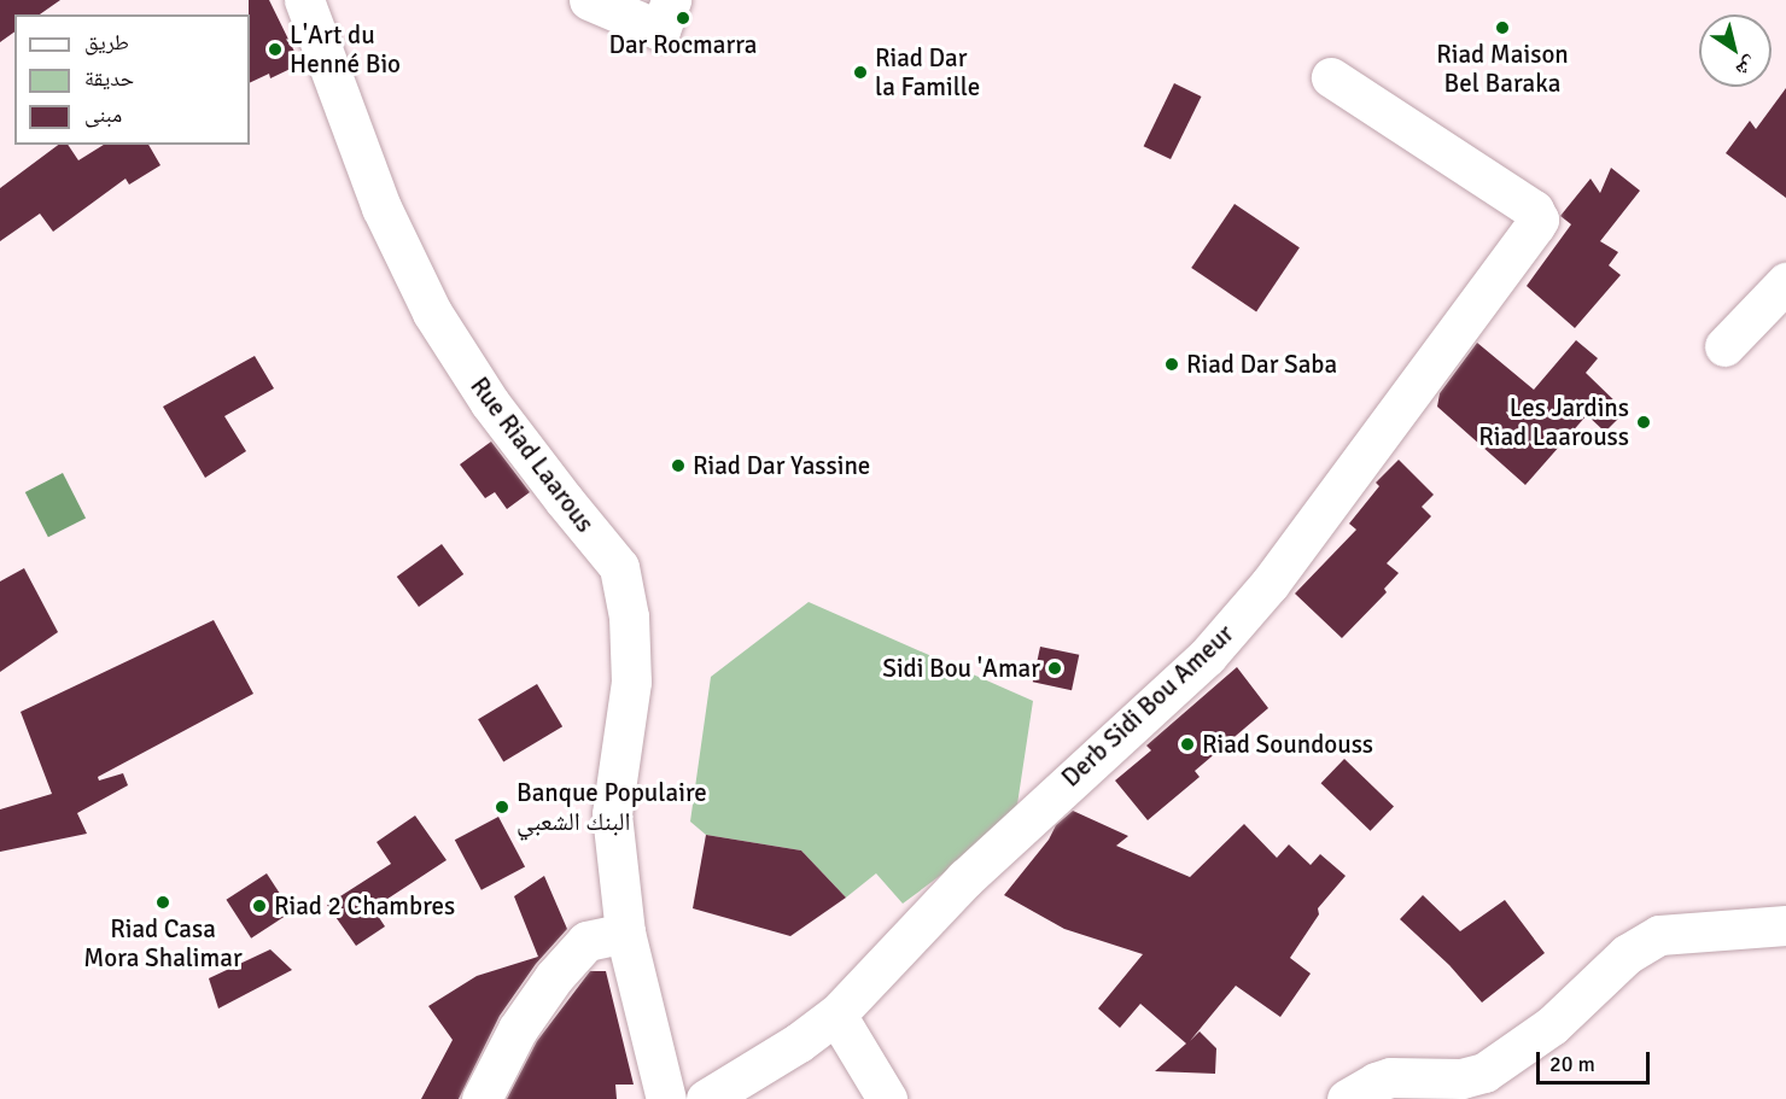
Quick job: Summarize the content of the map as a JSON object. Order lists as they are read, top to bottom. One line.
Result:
{"streets":{"street":["Rue Riad Laarous","Derb Sidi Bou Ameur"]},"places":["Dar Rocmarra","Riad Maison Bel Baraka","L'Art du Henné Bio","Riad Dar la Famille","Riad Dar Saba","Les Jardins Riad Laarouss","Riad Dar Yassine","Sidi Bou 'Amar","Riad Soundouss","Banque Populaire البنك الشعبي","Riad Casa Mora Shalimar","Riad 2 Chambres"],"legend":["طريق","حديقة","مبنى"],"scale_bar":"20 m","north":"bottom right"}
